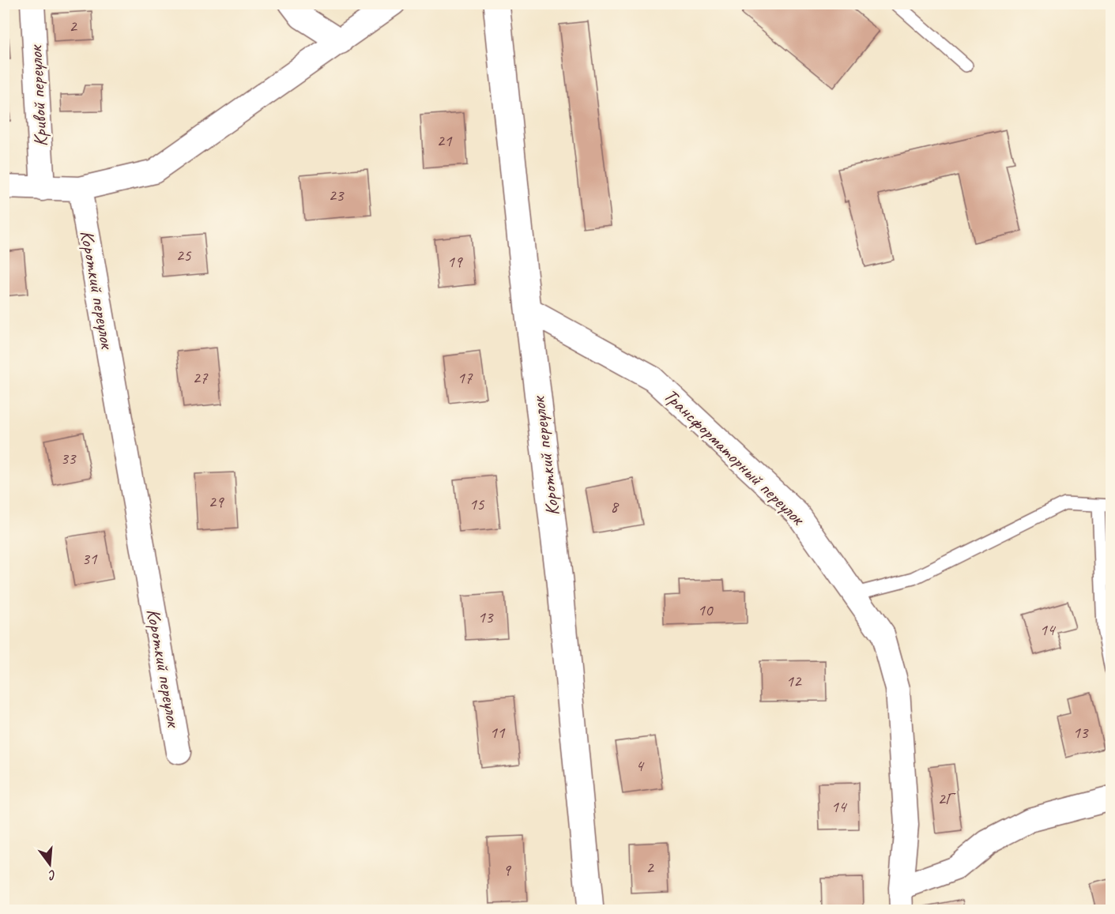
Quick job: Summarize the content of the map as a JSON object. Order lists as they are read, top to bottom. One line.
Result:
{"streets":{"street":["Кривой переулок","Короткий переулок","Трансформаторный переулок"]},"crossings":[["Короткий переулок","Трансформаторный переулок"]],"house_numbers":["2","21","23","25","19","27","17","33","29","15","8","31","10","13","14","12","11","13","4","2Г","14","2","9"],"north":"bottom"}
